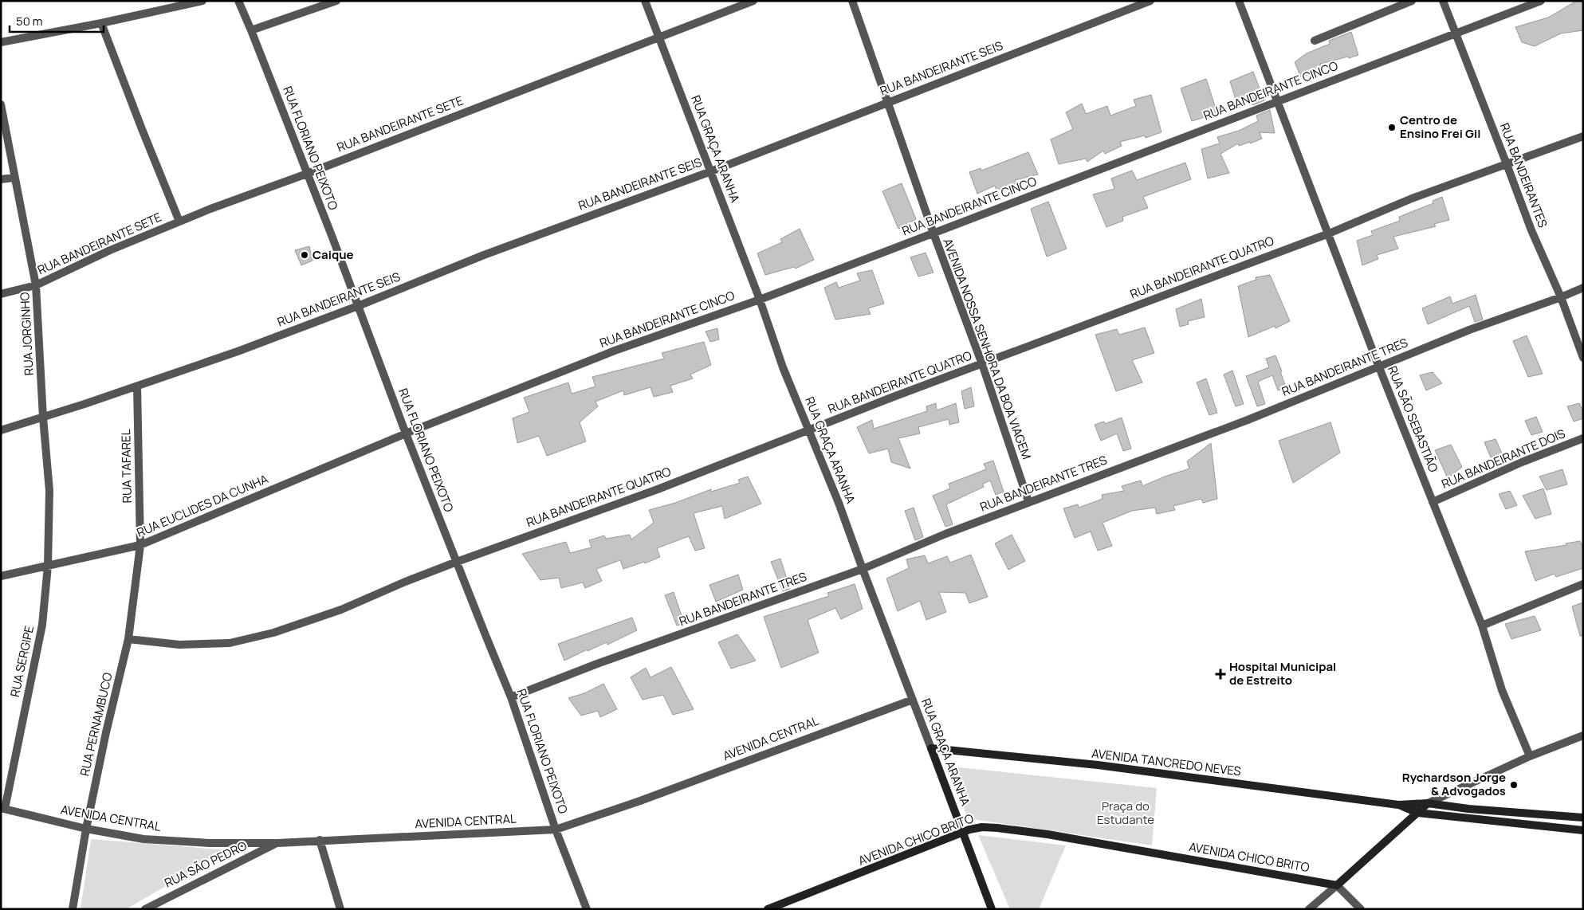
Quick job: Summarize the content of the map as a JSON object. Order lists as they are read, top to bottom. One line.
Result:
{"streets":{"main road":["RUA GRAÇA ARANHA","AVENIDA TANCREDO NEVES","AVENIDA CHICO BRITO"],"street":["RUA BANDEIRANTE SEIS","RUA BANDEIRANTE CINCO","RUA BANDEIRANTE SETE","RUA FLORIANO PEIXOTO","RUA BANDEIRANTES","RUA BANDEIRANTE QUATRO","RUA JORGINHO","AVENIDA NOSSA SENHORA DA BOA VIAGEM","RUA BANDEIRANTE TRES","RUA SÃO SEBASTIÃO","RUA BANDEIRANTE DOIS","RUA TAFAREL","RUA EUCLIDES DA CUNHA","RUA SERGIPE","RUA PERNAMBUCO","AVENIDA CENTRAL","RUA SÃO PEDRO"]},"crossings":[["RUA BANDEIRANTE SEIS","RUA FLORIANO PEIXOTO"],["RUA BANDEIRANTE SEIS","RUA GRAÇA ARANHA"],["RUA BANDEIRANTE SEIS","RUA JORGINHO"],["RUA BANDEIRANTE SEIS","AVENIDA NOSSA SENHORA DA BOA VIAGEM"],["RUA BANDEIRANTE SEIS","RUA TAFAREL"],["RUA BANDEIRANTE CINCO","RUA FLORIANO PEIXOTO"],["RUA BANDEIRANTE CINCO","RUA GRAÇA ARANHA"],["RUA BANDEIRANTE CINCO","RUA BANDEIRANTES"],["RUA BANDEIRANTE CINCO","AVENIDA NOSSA SENHORA DA BOA VIAGEM"],["RUA BANDEIRANTE CINCO","RUA SÃO SEBASTIÃO"],["RUA BANDEIRANTE CINCO","RUA EUCLIDES DA CUNHA"],["RUA BANDEIRANTE SETE","RUA FLORIANO PEIXOTO"],["RUA BANDEIRANTE SETE","RUA GRAÇA ARANHA"],["RUA BANDEIRANTE SETE","RUA JORGINHO"],["RUA FLORIANO PEIXOTO","RUA BANDEIRANTE QUATRO"],["RUA FLORIANO PEIXOTO","RUA BANDEIRANTE TRES"],["RUA FLORIANO PEIXOTO","RUA EUCLIDES DA CUNHA"],["RUA FLORIANO PEIXOTO","AVENIDA CENTRAL"],["RUA GRAÇA ARANHA","RUA BANDEIRANTE QUATRO"],["RUA GRAÇA ARANHA","RUA BANDEIRANTE TRES"],["RUA GRAÇA ARANHA","AVENIDA CENTRAL"],["RUA GRAÇA ARANHA","AVENIDA TANCREDO NEVES"],["RUA GRAÇA ARANHA","AVENIDA CHICO BRITO"],["RUA BANDEIRANTES","RUA BANDEIRANTE QUATRO"],["RUA BANDEIRANTES","RUA BANDEIRANTE TRES"],["RUA BANDEIRANTE QUATRO","AVENIDA NOSSA SENHORA DA BOA VIAGEM"],["RUA BANDEIRANTE QUATRO","RUA SÃO SEBASTIÃO"],["RUA BANDEIRANTE QUATRO","RUA PERNAMBUCO"],["RUA JORGINHO","RUA EUCLIDES DA CUNHA"],["RUA JORGINHO","RUA SERGIPE"],["AVENIDA NOSSA SENHORA DA BOA VIAGEM","RUA BANDEIRANTE TRES"],["RUA BANDEIRANTE TRES","RUA SÃO SEBASTIÃO"],["RUA SÃO SEBASTIÃO","RUA BANDEIRANTE DOIS"],["RUA TAFAREL","RUA EUCLIDES DA CUNHA"],["RUA TAFAREL","RUA PERNAMBUCO"],["RUA EUCLIDES DA CUNHA","RUA SERGIPE"],["RUA EUCLIDES DA CUNHA","RUA PERNAMBUCO"],["RUA SERGIPE","AVENIDA CENTRAL"],["RUA PERNAMBUCO","AVENIDA CENTRAL"],["AVENIDA CENTRAL","RUA SÃO PEDRO"]],"parks":["Praça do Estudante"],"places":{"other":["Centro de Ensino Frei Gil","Caique","Rychardson Jorge & Advogados"],"health":["Hospital Municipal de Estreito"]},"scale_bar":"50 m"}
